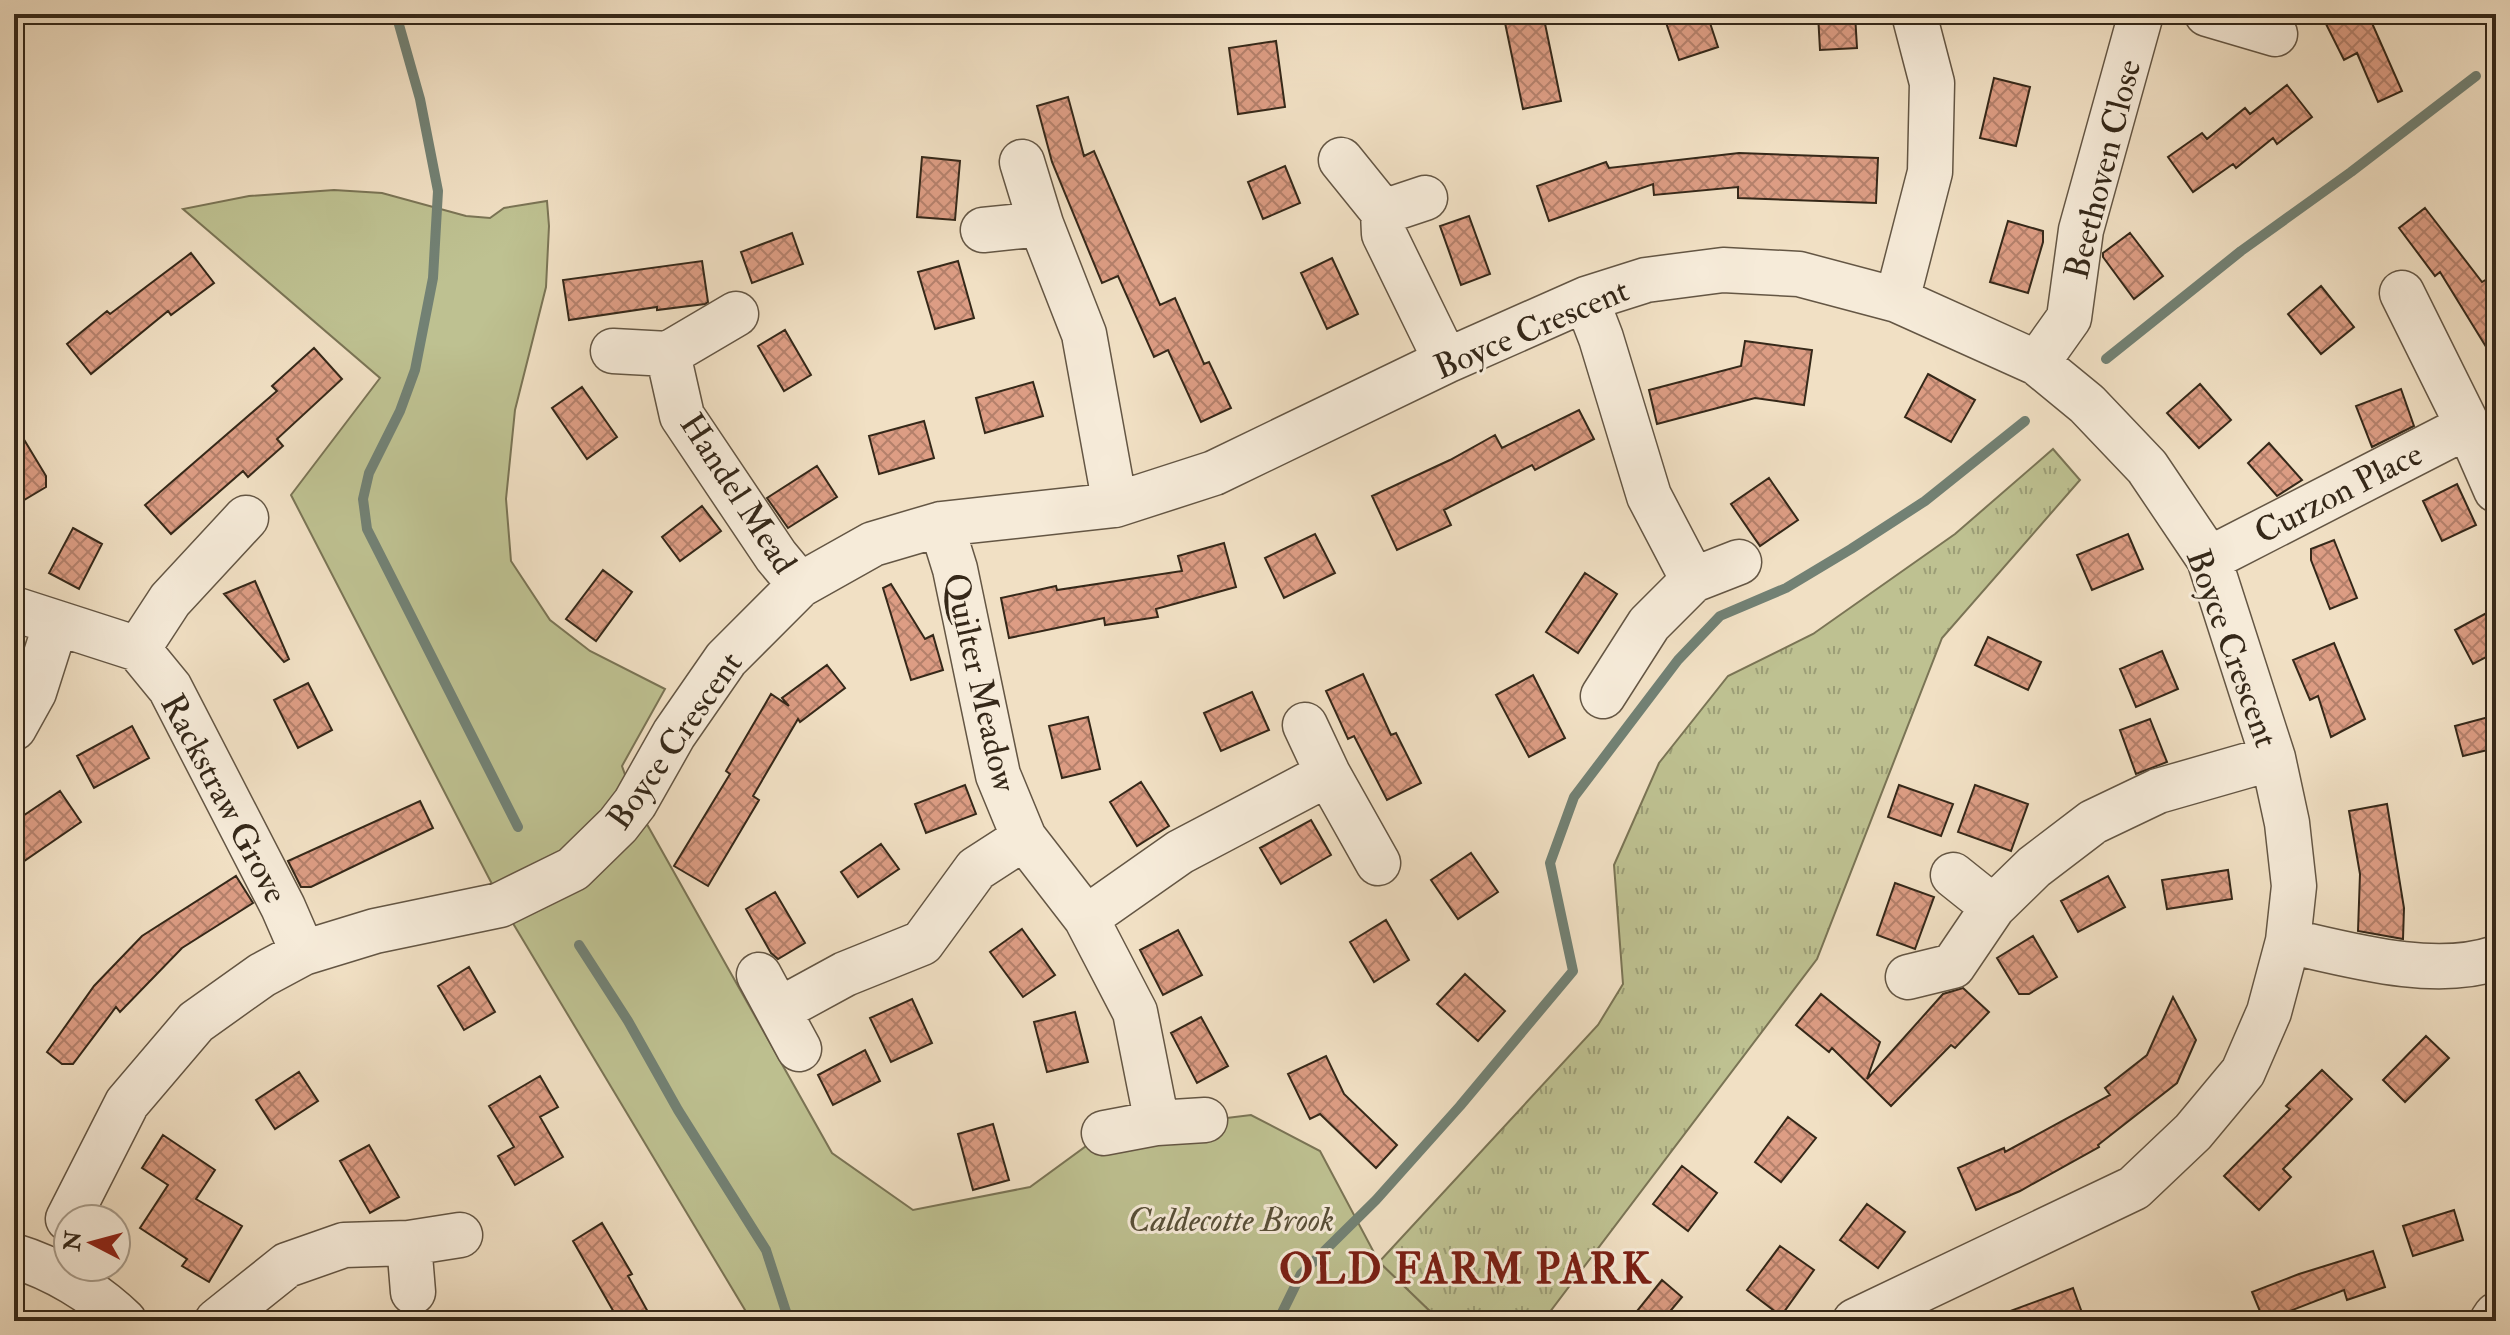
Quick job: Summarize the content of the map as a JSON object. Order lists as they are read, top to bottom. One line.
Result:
{"streets":{"street":["Beethoven Close","Boyce Crescent","Curzon Place","Handel Mead","Quilter Meadow","Rackstraw Grove"]},"crossings":[["Beethoven Close","Boyce Crescent"],["Boyce Crescent","Curzon Place"],["Boyce Crescent","Handel Mead"],["Boyce Crescent","Quilter Meadow"],["Boyce Crescent","Rackstraw Grove"]],"districts":["OLD FARM PARK"],"parks":["Caldecotte Brook"],"north":"left"}
